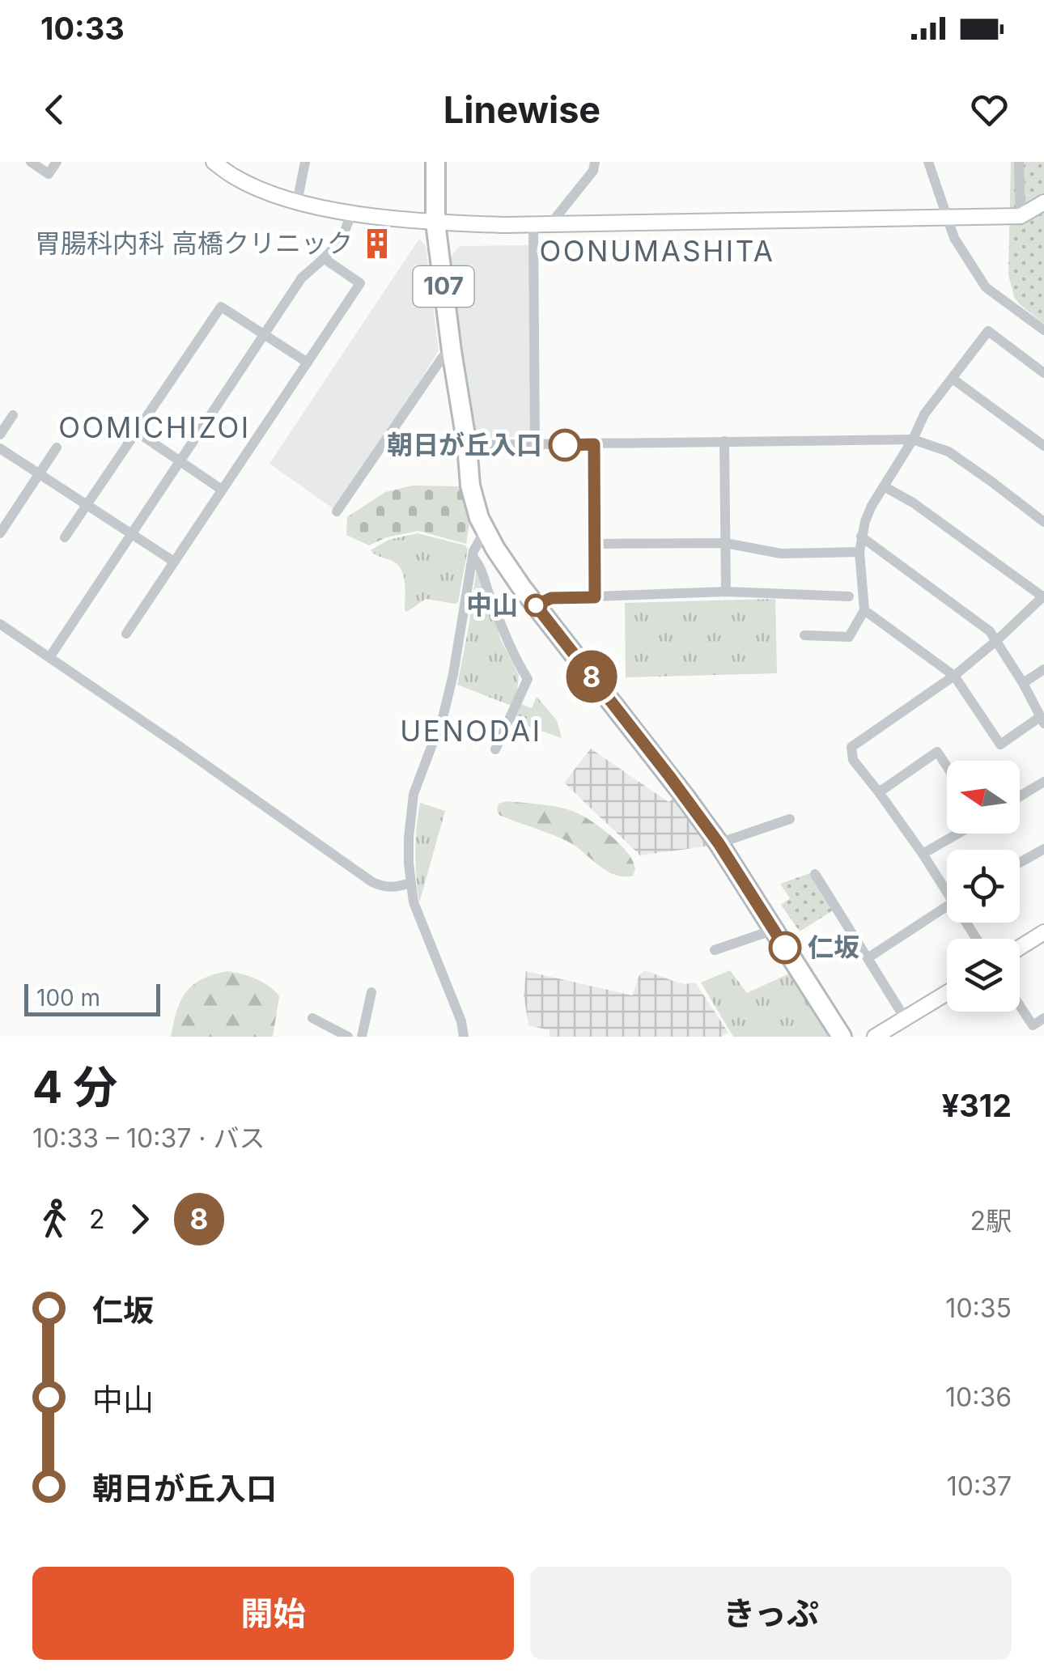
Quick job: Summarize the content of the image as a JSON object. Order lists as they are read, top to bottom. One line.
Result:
{"streets":{"highway":["107"]},"districts":["OONUMASHITA","OOMICHIZOI","UENODAI"],"places":{"building":["胃腸科内科 高橋クリニック"],"other":["朝日が丘入口","中山","仁坂"]},"lines":["bus line 8"],"scale_bar":"100 m","north":"left","page":{"status":"10:33","header":"Linewise","on_map":"8","scale":"100 m","heading":["4 分","10:33 – 10:37 · バス","¥312"],"legs":["2","8","2駅"],"list":[{"name":"仁坂","value":"10:35"},{"name":"中山","value":"10:36"},{"name":"朝日が丘入口","value":"10:37"}],"buttons":["開始","きっぷ"]}}
